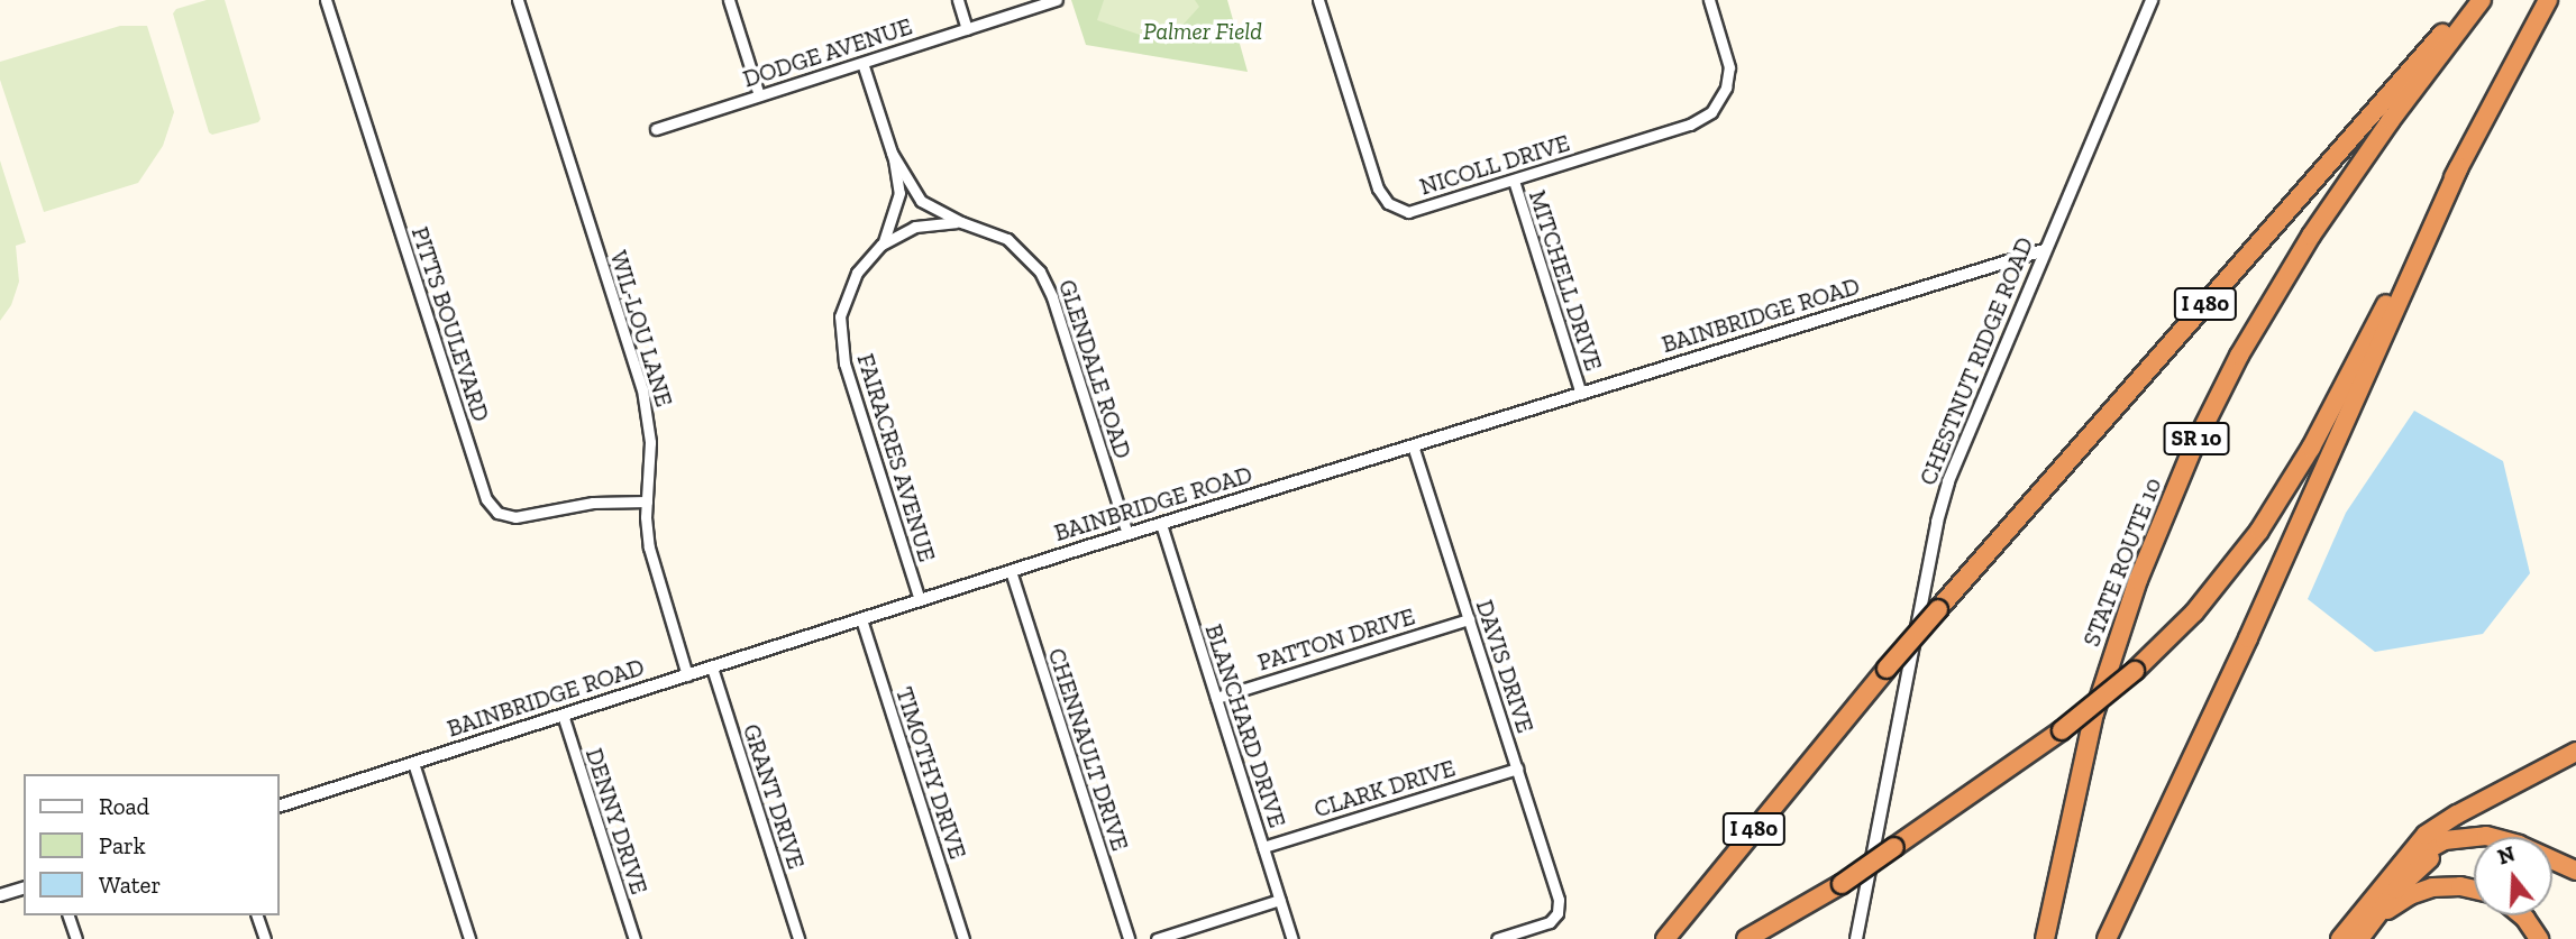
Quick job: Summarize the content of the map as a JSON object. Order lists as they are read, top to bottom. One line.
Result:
{"streets":{"highway":["I 480","SR 10","STATE ROUTE 10"],"street":["DODGE AVENUE","NICOLL DRIVE","MITCHELL DRIVE","BAINBRIDGE ROAD","PITTS BOULEVARD","WIL-LOU LANE","CHESTNUT RIDGE ROAD","GLENDALE ROAD","FAIRACRES AVENUE","PATTON DRIVE","DAVIS DRIVE","BLANCHARD DRIVE","CHENNAULT DRIVE","TIMOTHY DRIVE","CLARK DRIVE","GRANT DRIVE","DENNY DRIVE"]},"crossings":[["DODGE AVENUE","FAIRACRES AVENUE"],["NICOLL DRIVE","MITCHELL DRIVE"],["MITCHELL DRIVE","BAINBRIDGE ROAD"],["BAINBRIDGE ROAD","WIL-LOU LANE"],["BAINBRIDGE ROAD","CHESTNUT RIDGE ROAD"],["BAINBRIDGE ROAD","GLENDALE ROAD"],["BAINBRIDGE ROAD","FAIRACRES AVENUE"],["BAINBRIDGE ROAD","DAVIS DRIVE"],["BAINBRIDGE ROAD","BLANCHARD DRIVE"],["BAINBRIDGE ROAD","CHENNAULT DRIVE"],["BAINBRIDGE ROAD","TIMOTHY DRIVE"],["BAINBRIDGE ROAD","GRANT DRIVE"],["BAINBRIDGE ROAD","DENNY DRIVE"],["PITTS BOULEVARD","WIL-LOU LANE"],["GLENDALE ROAD","FAIRACRES AVENUE"],["PATTON DRIVE","DAVIS DRIVE"],["PATTON DRIVE","BLANCHARD DRIVE"],["DAVIS DRIVE","CLARK DRIVE"],["BLANCHARD DRIVE","CLARK DRIVE"]],"parks":["Palmer Field"],"legend":["Road","Park","Water"],"north":"top"}
